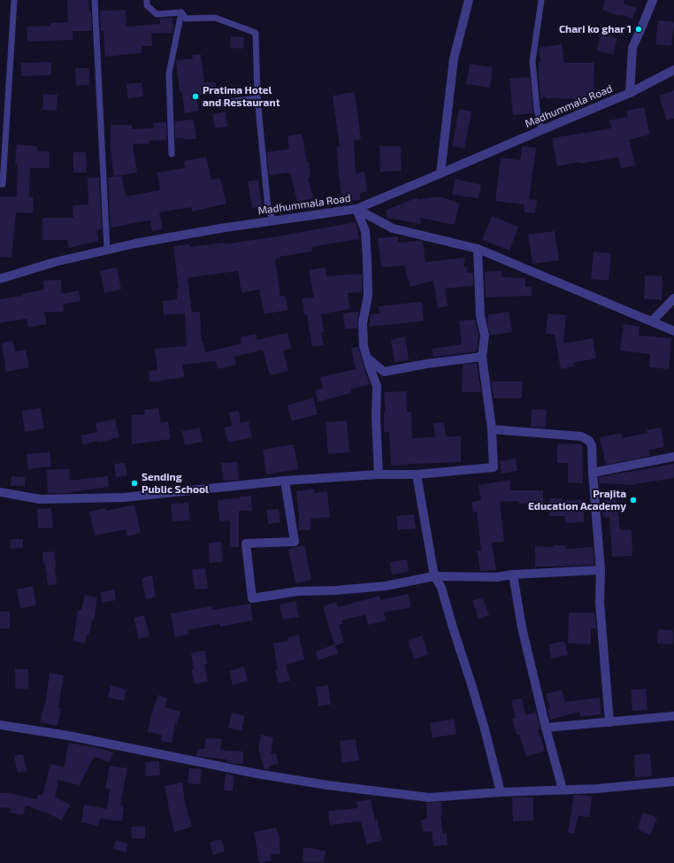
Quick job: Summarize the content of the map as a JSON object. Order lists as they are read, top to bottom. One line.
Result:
{"streets":{"street":["Madhummala Road"]},"places":["Chari ko ghar 1","Pratima Hotel and Restaurant","Sending Public School","Prajita Education Academy"]}
